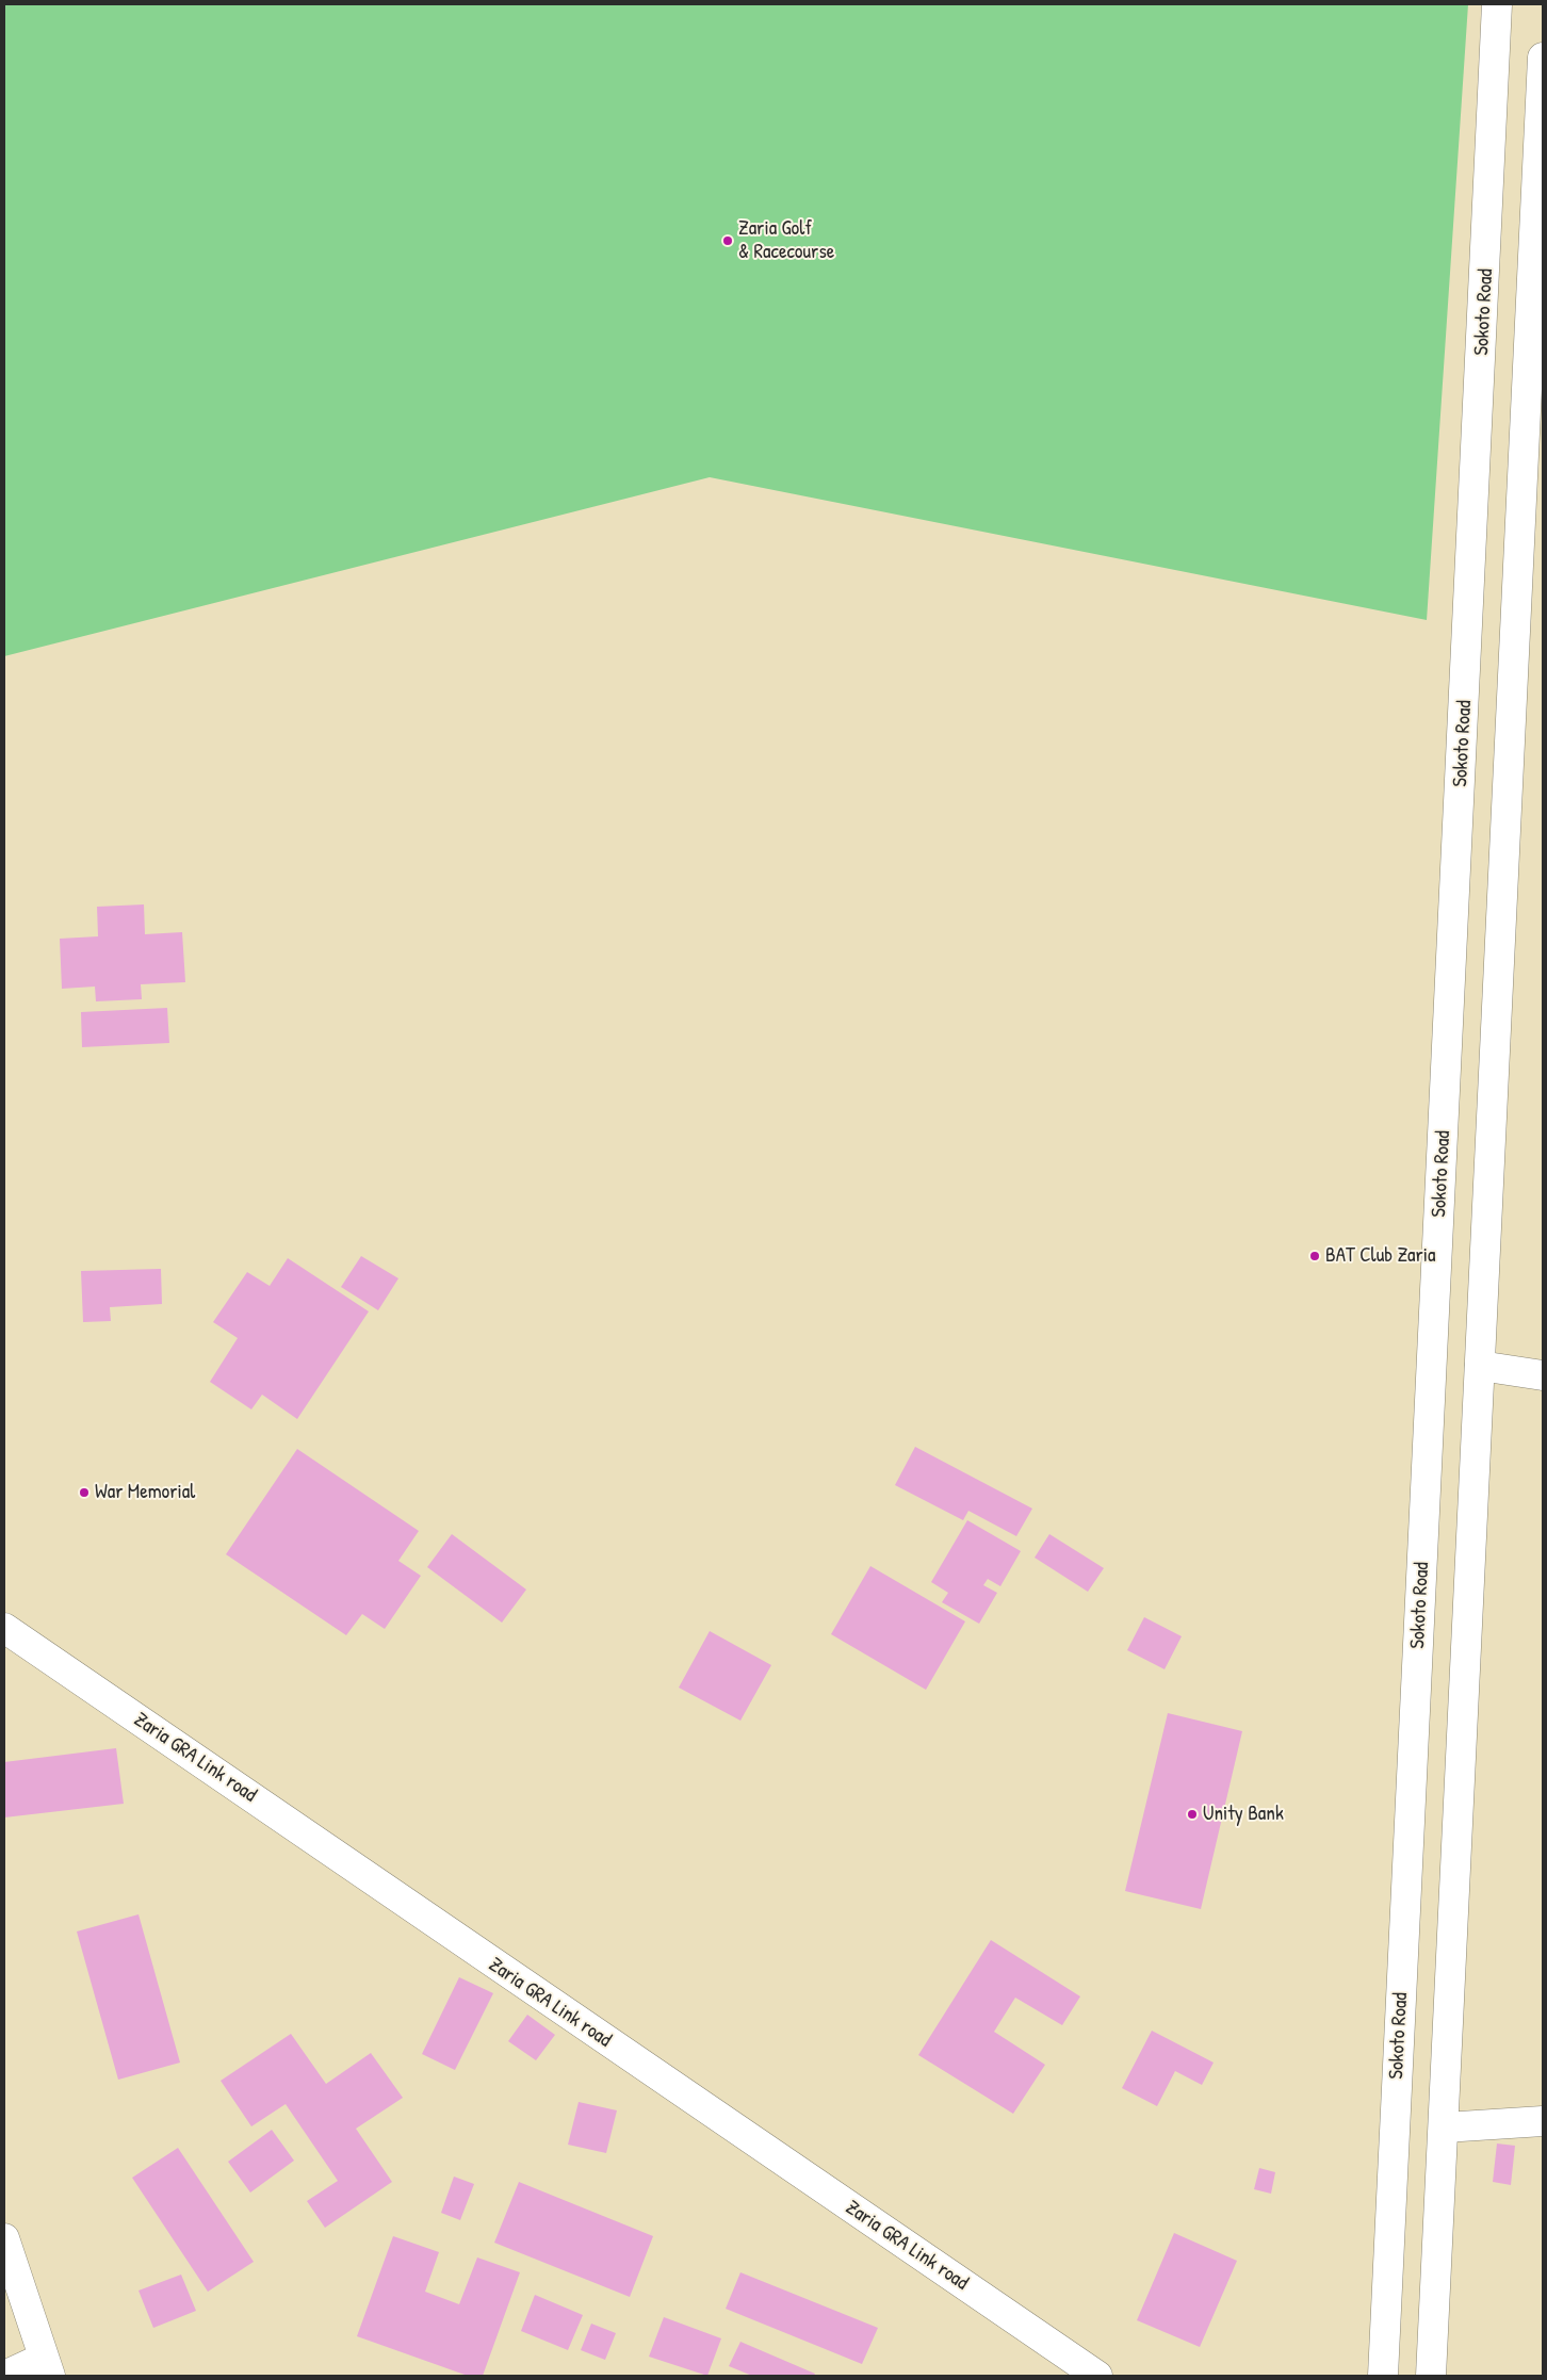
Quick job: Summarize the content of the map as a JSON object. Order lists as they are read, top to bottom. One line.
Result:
{"streets":{"main road":["Sokoto Road","Zaria GRA Link road"]},"places":["Zaria Golf & Racecourse","BAT Club Zaria","War Memorial","Unity Bank"]}
